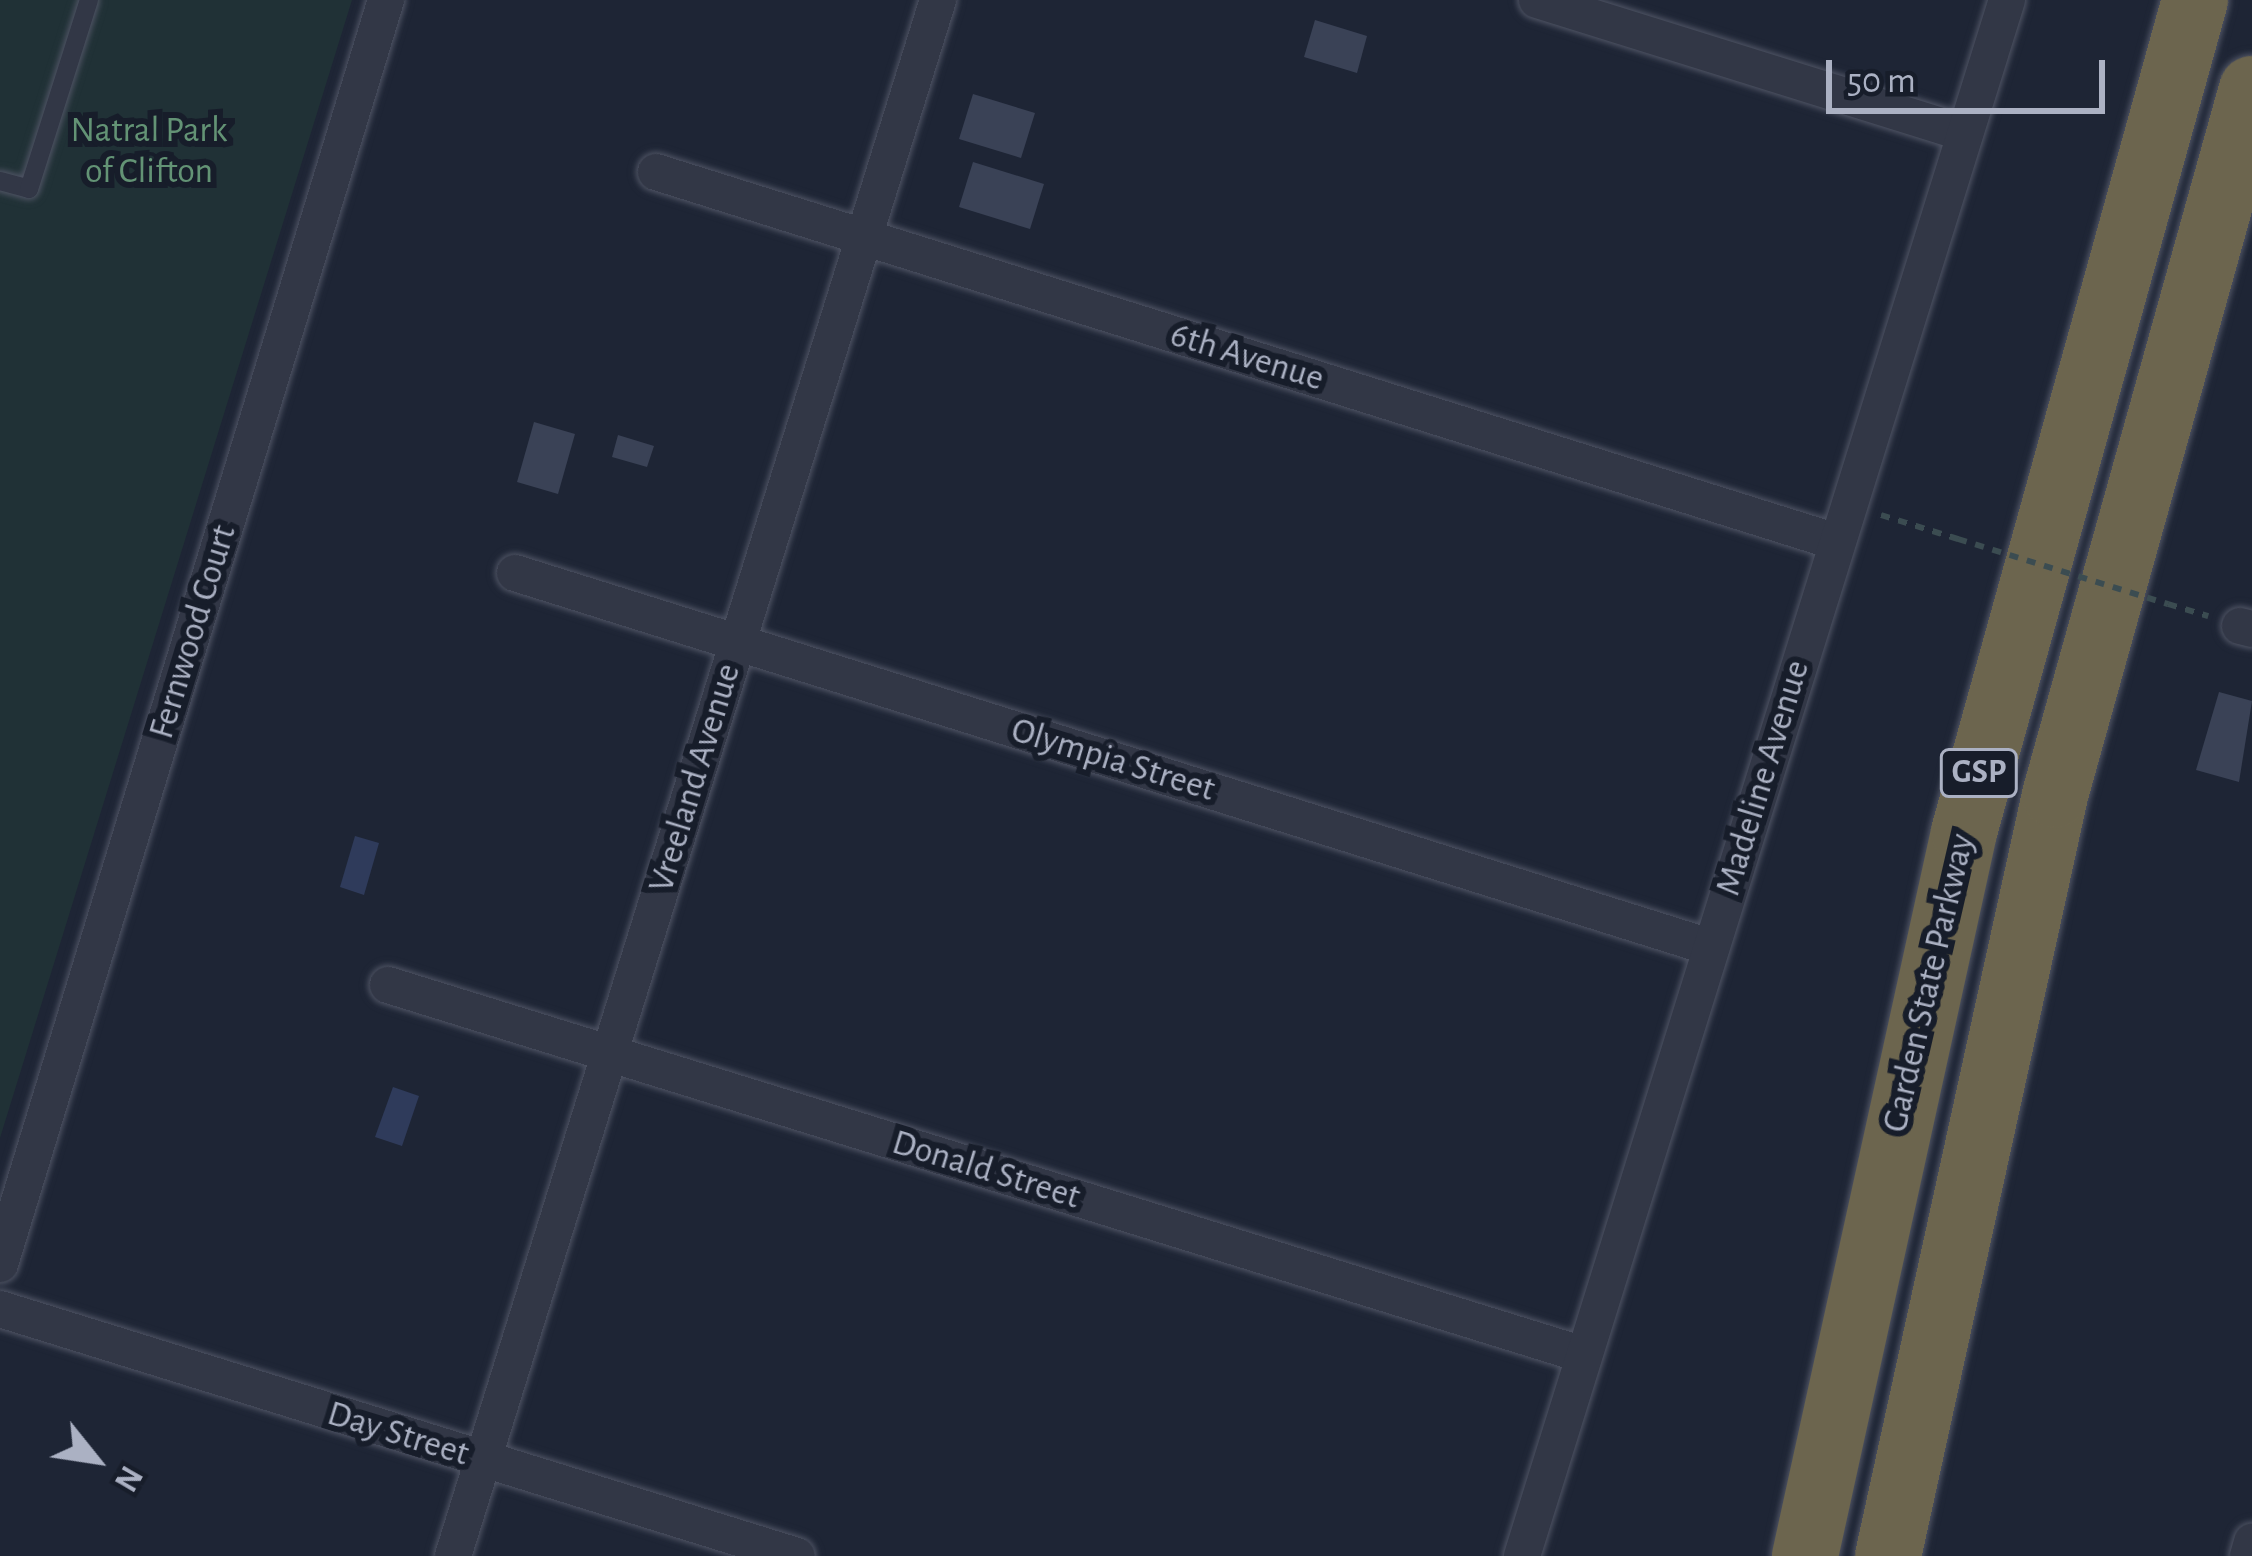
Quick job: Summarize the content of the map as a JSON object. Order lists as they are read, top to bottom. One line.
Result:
{"streets":{"highway":["GSP","Garden State Parkway"],"street":["6th Avenue","Fernwood Court","Olympia Street","Vreeland Avenue","Madeline Avenue","Donald Street","Day Street"]},"crossings":[["6th Avenue","Vreeland Avenue"],["6th Avenue","Madeline Avenue"],["Olympia Street","Vreeland Avenue"],["Olympia Street","Madeline Avenue"],["Vreeland Avenue","Donald Street"],["Vreeland Avenue","Day Street"],["Madeline Avenue","Donald Street"]],"parks":["Natral Park of Clifton"],"scale_bar":"50 m","north":"bottom right"}
